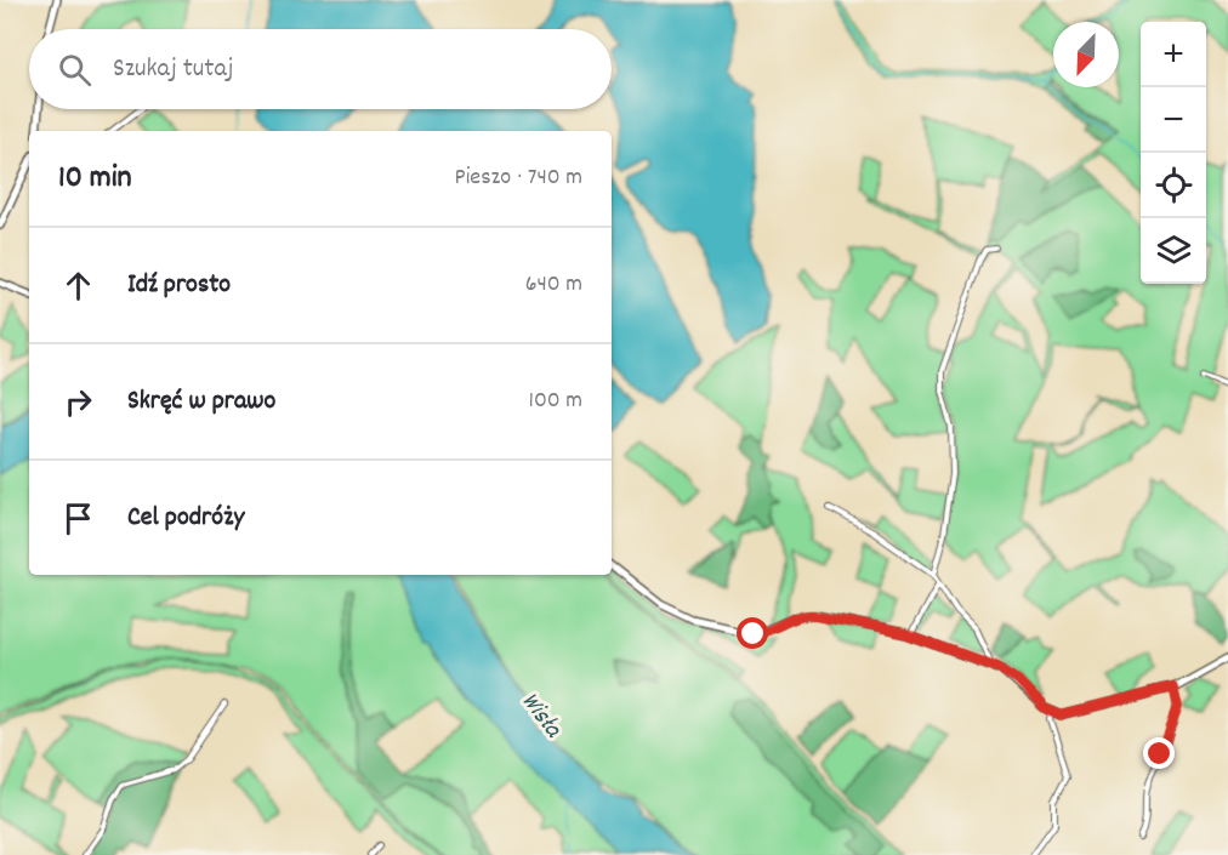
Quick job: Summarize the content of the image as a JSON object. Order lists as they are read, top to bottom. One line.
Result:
{"water":["Wisła"],"north":"bottom left","page":{"map_buttons":["+","−"],"search":"Szukaj tutaj","heading":["10 min","Pieszo · 740 m"],"list":[["Idź prosto","640 m"],["Skręć w prawo","100 m"],"Cel podróży"]}}
